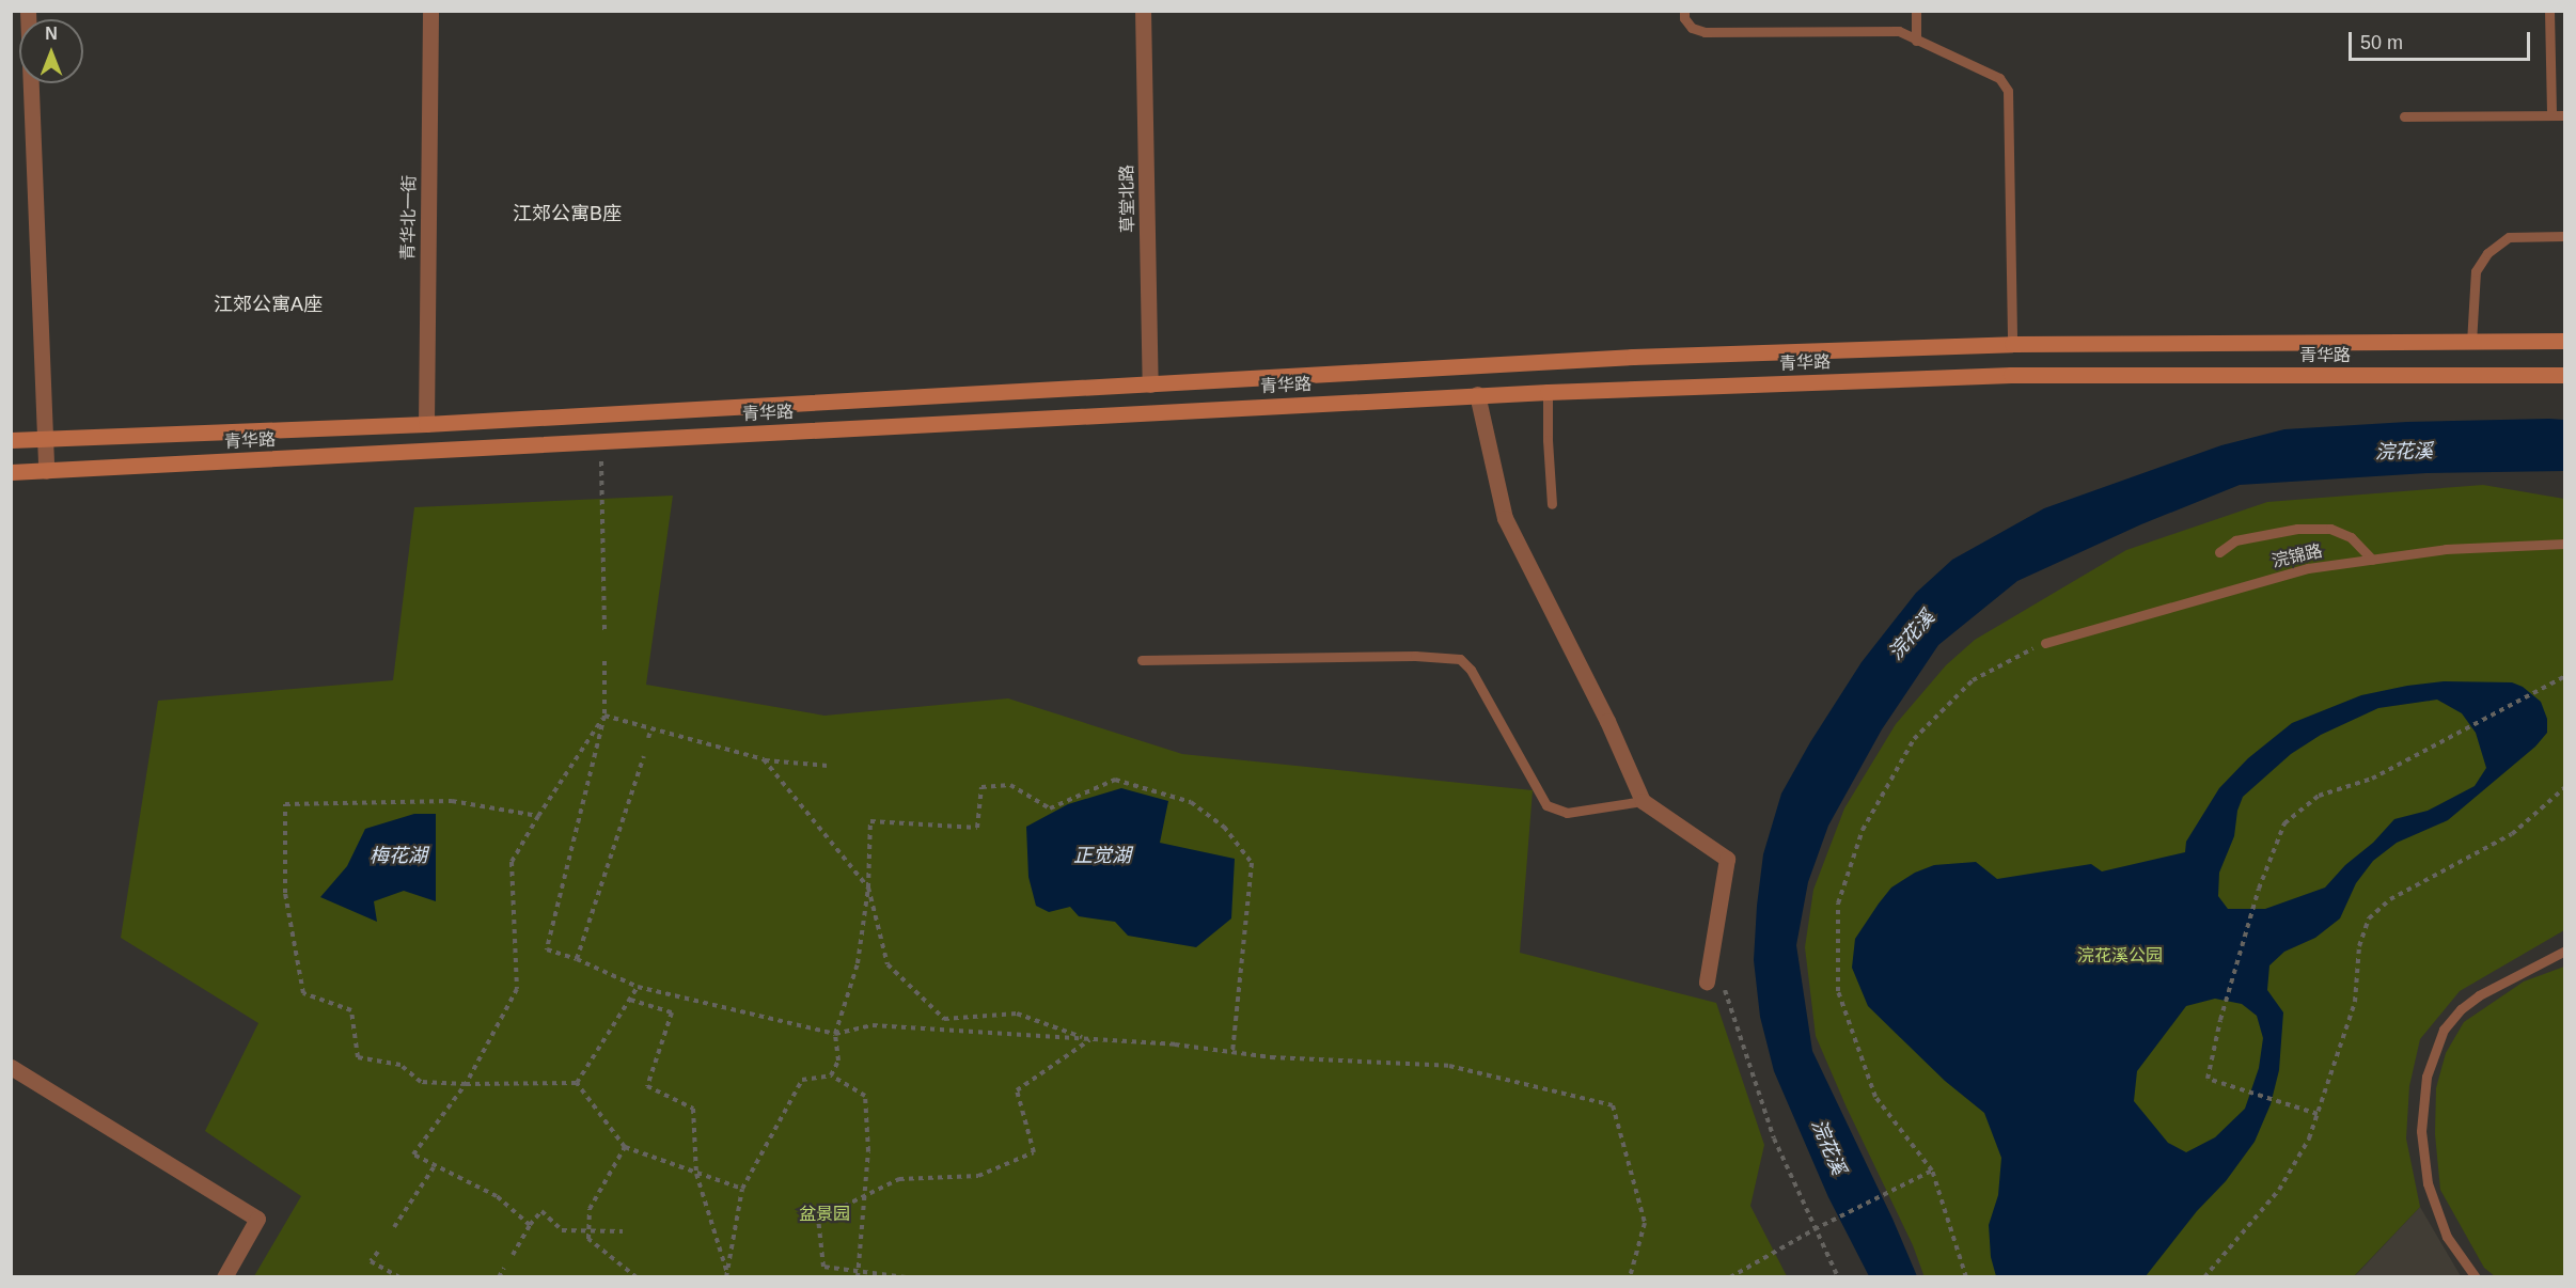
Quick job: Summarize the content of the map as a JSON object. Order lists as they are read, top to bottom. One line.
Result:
{"streets":{"main road":["青华路"],"street":["草堂北路","青华北一街"],"lane":["浣锦路"]},"crossings":[["草堂北路","青华路"],["青华北一街","青华路"]],"districts":["江郊公寓B座","江郊公寓A座"],"water":["浣花溪","梅花湖","正觉湖"],"parks":["浣花溪公园","盆景园"],"scale_bar":"50 m","north":"top"}
